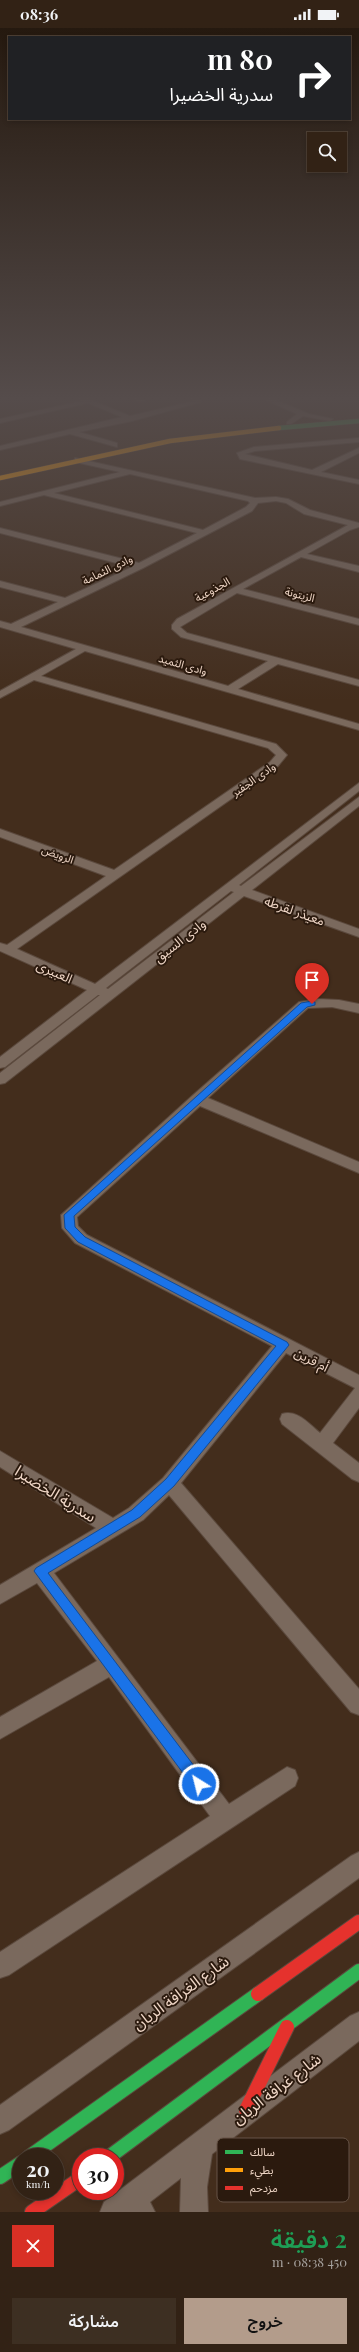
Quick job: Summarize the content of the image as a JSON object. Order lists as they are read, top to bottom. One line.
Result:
{"streets":{"street":["وادى الثمامة","الجذوعية","الزيتونة","وادى الثميد","وادى الجفير","الرويض","معيذر لقرطه","وادى السيق","العبيرى","أم قرين","سدرية الخضيرا","شارع الغرافة الريان","شارع غرافة الريان"]},"crossings":[["وادى الثمامة","وادى الثميد"],["الجذوعية","الزيتونة"],["وادى الجفير","الرويض"],["وادى الجفير","العبيرى"],["معيذر لقرطه","وادى السيق"],["وادى السيق","العبيرى"],["أم قرين","سدرية الخضيرا"]],"legend":["سالك","بطيء","مزدحم"],"page":{"status":"08:36","turn":["80 m","سدرية الخضيرا"],"speed":"20 km/h","limit":"30","heading":["2 دقيقة","450 m · 08:38"],"buttons":["خروج","مشاركة"]}}
